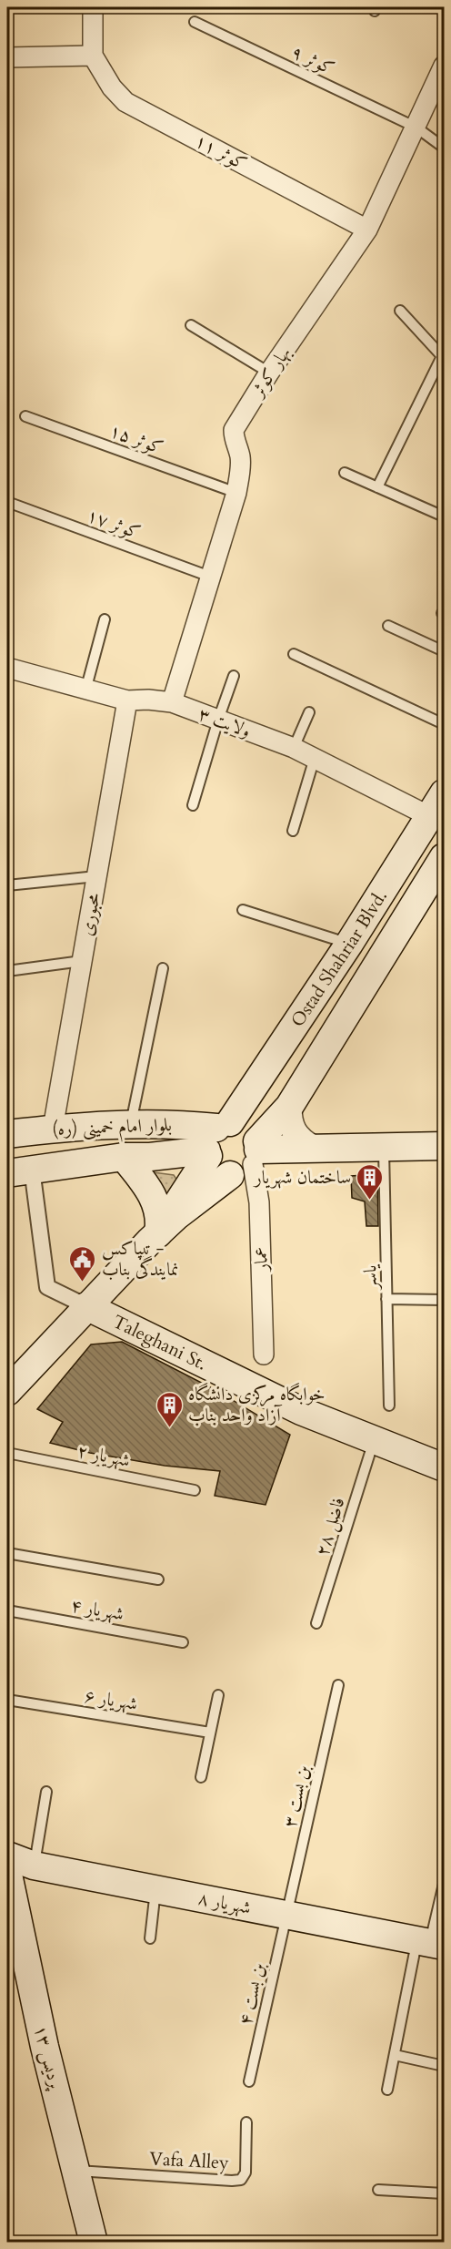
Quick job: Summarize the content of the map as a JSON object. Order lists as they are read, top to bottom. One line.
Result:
{"streets":{"main road":["Ostad Shahriar Blvd.","بلوار امام خمینی (ره)","Taleghani St.","شهریار ۸","پردیس ۱۳"],"street":["کوثر ۱۱","بهار کوثر","ولایت ۳","محبوری","عمار"],"lane":["کوثر ۹","کوثر ۱۵","کوثر ۱۷","یاسر","شهریار ۲","فاضل ۲۸","شهریار ۴","شهریار ۶","بن بست ۳","بن بست ۴","Vafa Alley"]},"crossings":[["کوثر ۹","بهار کوثر"],["کوثر ۱۱","بهار کوثر"],["بهار کوثر","کوثر ۱۵"],["بهار کوثر","کوثر ۱۷"],["بهار کوثر","ولایت ۳"],["ولایت ۳","محبوری"],["ولایت ۳","Ostad Shahriar Blvd."],["محبوری","بلوار امام خمینی (ره)"],["Ostad Shahriar Blvd.","بلوار امام خمینی (ره)"],["Ostad Shahriar Blvd.","عمار"],["Taleghani St.","فاضل ۲۸"],["بن بست ۳","شهریار ۸"],["بن بست ۳","بن بست ۴"],["شهریار ۸","بن بست ۴"],["پردیس ۱۳","Vafa Alley"]],"places":{"building":["ساختمان شهریار","خوابگاه مرکزی دانشگاه آزاد واحد بناب"],"public building":["تیپاکس - نمایندگی بناب"]}}
